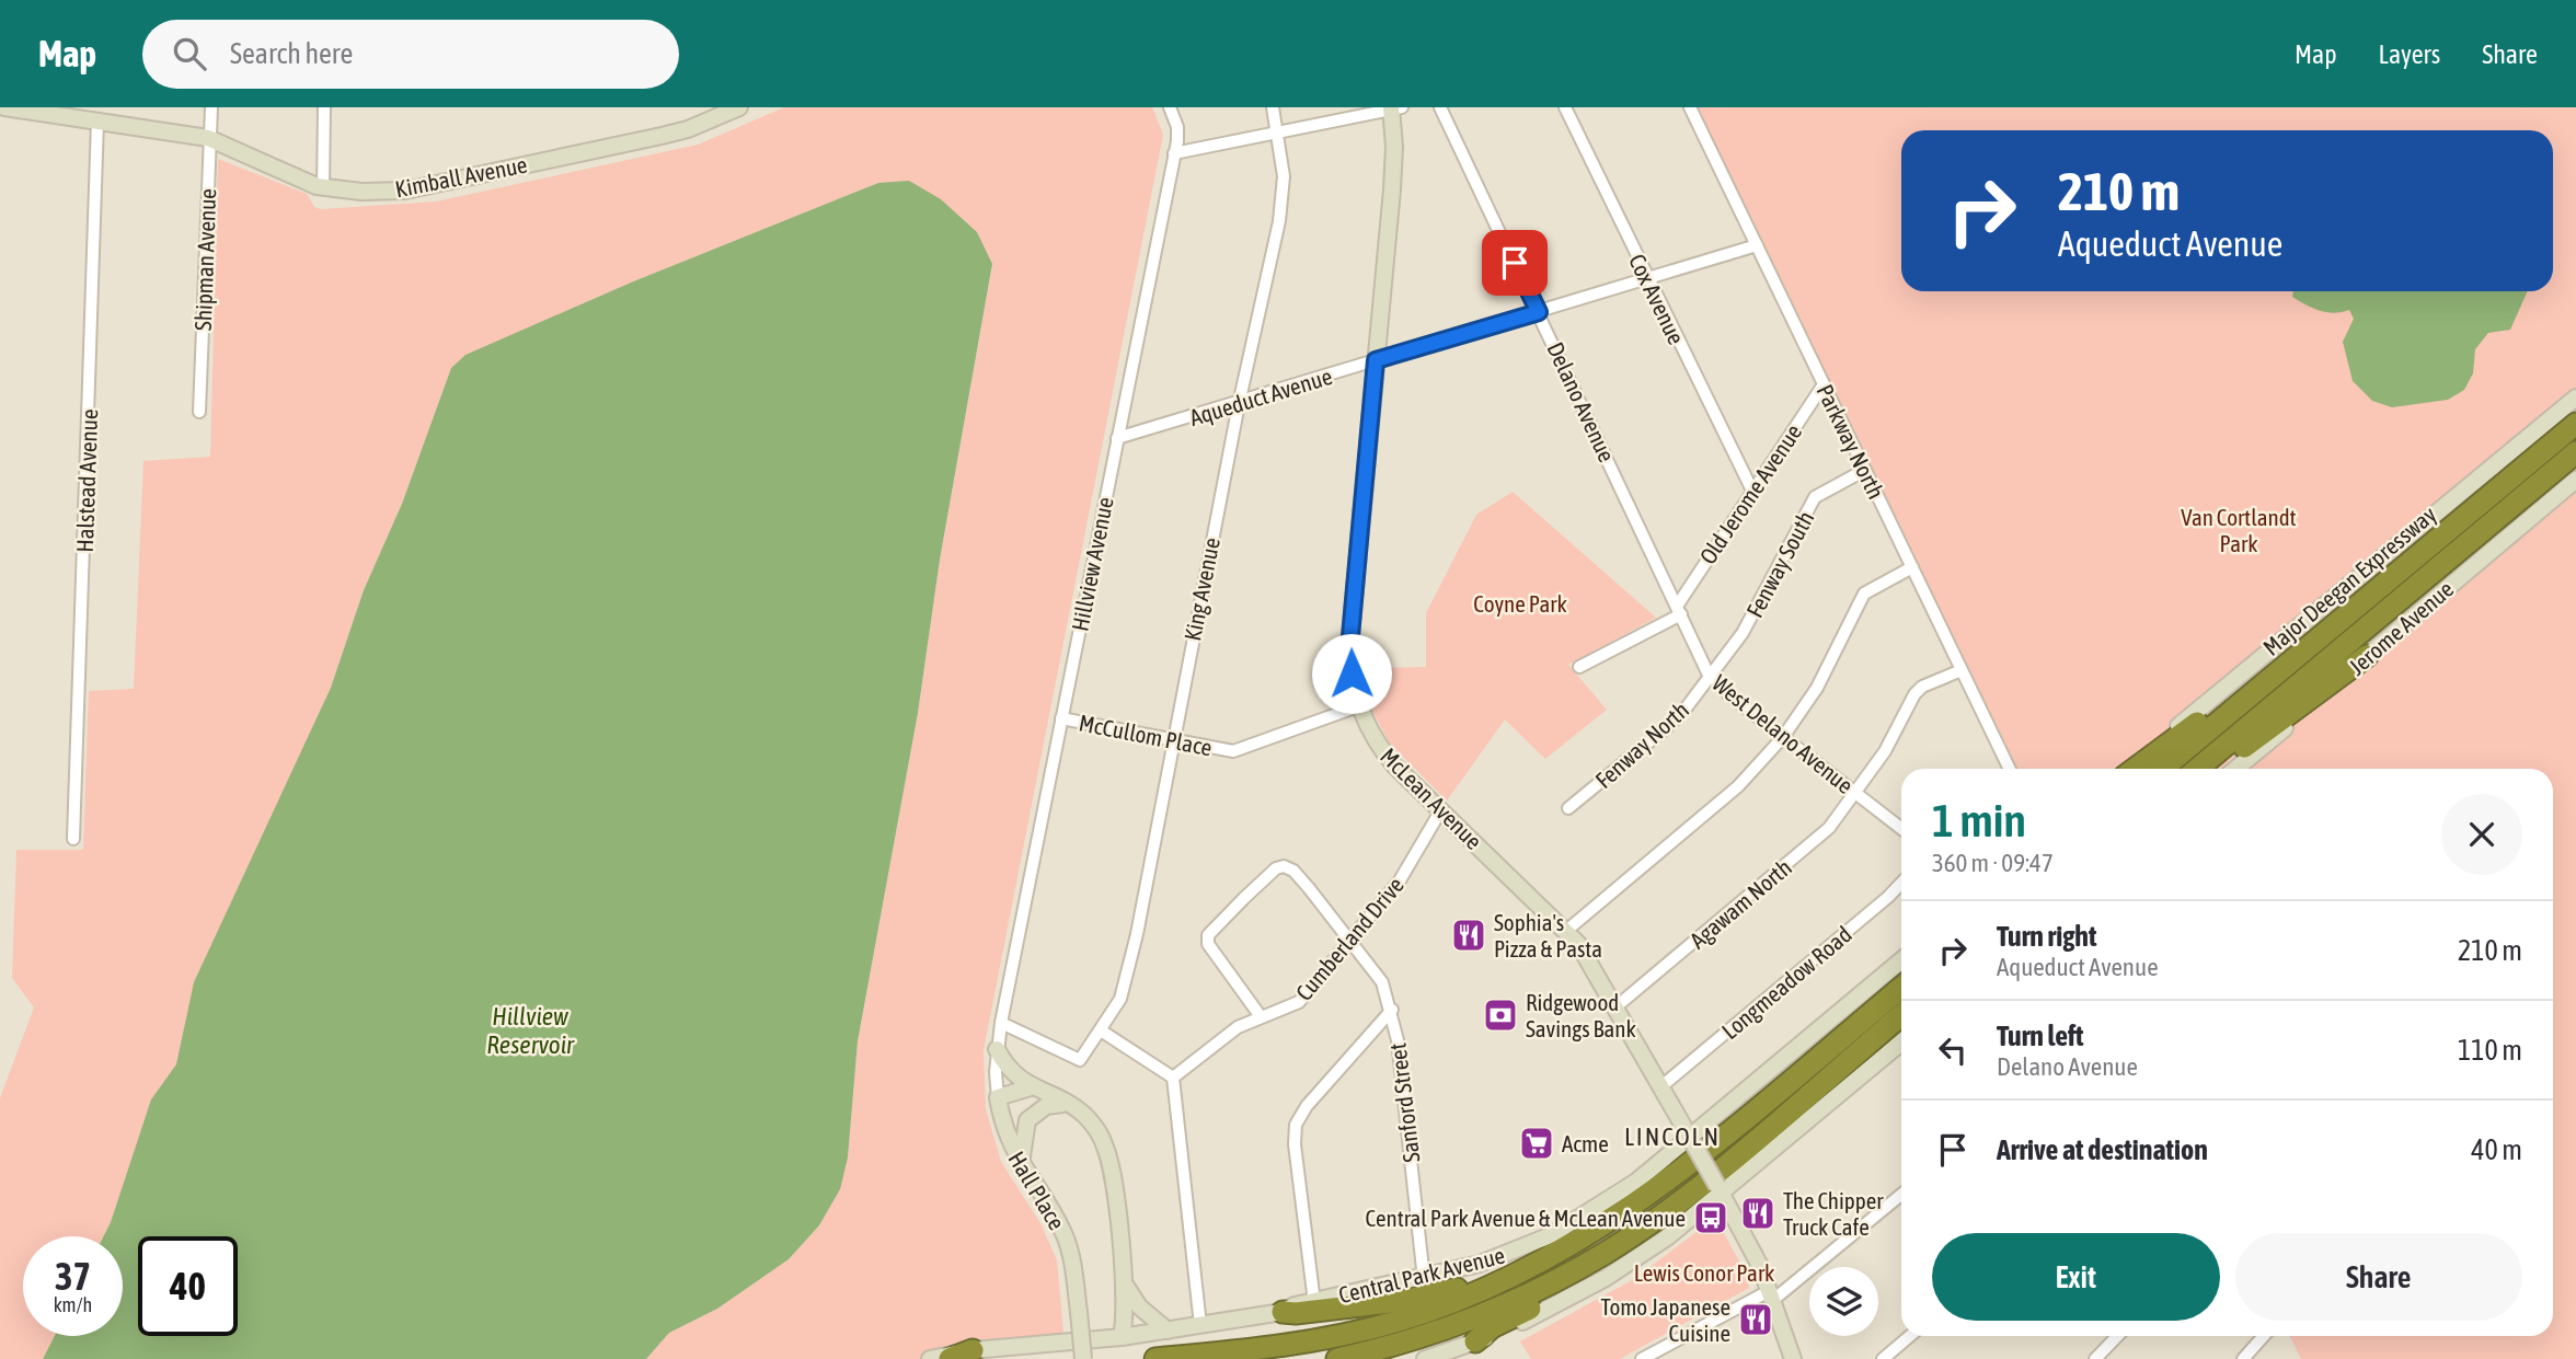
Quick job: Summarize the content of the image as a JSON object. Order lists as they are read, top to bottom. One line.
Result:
{"streets":{"highway":["Major Deegan Expressway"],"main road":["Kimball Avenue","Jerome Avenue","McLean Avenue","Hall Place","Central Park Avenue"],"street":["Shipman Avenue","Cox Avenue","Aqueduct Avenue","Delano Avenue","Parkway North","Halstead Avenue","Old Jerome Avenue","Hillview Avenue","Fenway South","King Avenue","West Delano Avenue","McCullom Place","Fenway North","Agawam North","Cumberland Drive","Longmeadow Road","Sanford Street"]},"crossings":[["Kimball Avenue","Shipman Avenue"],["Kimball Avenue","Halstead Avenue"],["Cox Avenue","Aqueduct Avenue"],["Cox Avenue","Old Jerome Avenue"],["Aqueduct Avenue","Delano Avenue"],["Aqueduct Avenue","Parkway North"],["Aqueduct Avenue","Hillview Avenue"],["Aqueduct Avenue","King Avenue"],["Aqueduct Avenue","McLean Avenue"],["Delano Avenue","Old Jerome Avenue"],["Delano Avenue","West Delano Avenue"],["Parkway North","Old Jerome Avenue"],["Parkway North","Fenway South"],["Parkway North","Agawam North"],["Old Jerome Avenue","West Delano Avenue"],["Hillview Avenue","King Avenue"],["Hillview Avenue","McCullom Place"],["Hillview Avenue","Hall Place"],["Fenway South","West Delano Avenue"],["Fenway South","Fenway North"],["King Avenue","McCullom Place"],["King Avenue","Hall Place"],["West Delano Avenue","Fenway North"],["West Delano Avenue","Agawam North"],["McCullom Place","McLean Avenue"],["McLean Avenue","Agawam North"],["McLean Avenue","Cumberland Drive"],["McLean Avenue","Longmeadow Road"],["McLean Avenue","Central Park Avenue"],["Cumberland Drive","Sanford Street"],["Sanford Street","Central Park Avenue"]],"districts":["LINCOLN"],"water":["Hillview Reservoir"],"parks":["Van Cortlandt Park","Coyne Park","Lewis Conor Park"],"places":{"restaurant":["Sophia's Pizza & Pasta","The Chipper Truck Cafe","Tomo Japanese Cuisine"],"bank":["Ridgewood Savings Bank"],"supermarket":["Acme"],"bus stop":["Central Park Avenue & McLean Avenue"]},"page":{"header":"Map","search":"Search here","nav":["Map","Layers","Share"],"turn":["210 m","Aqueduct Avenue"],"heading":["1 min","360 m · 09:47"],"list":[{"name":"Turn right","note":"Aqueduct Avenue","value":"210 m"},{"name":"Turn left","note":"Delano Avenue","value":"110 m"},{"name":"Arrive at destination","value":"40 m"}],"buttons":["Exit","Share"],"speed":"37 km/h","limit":"40"}}
